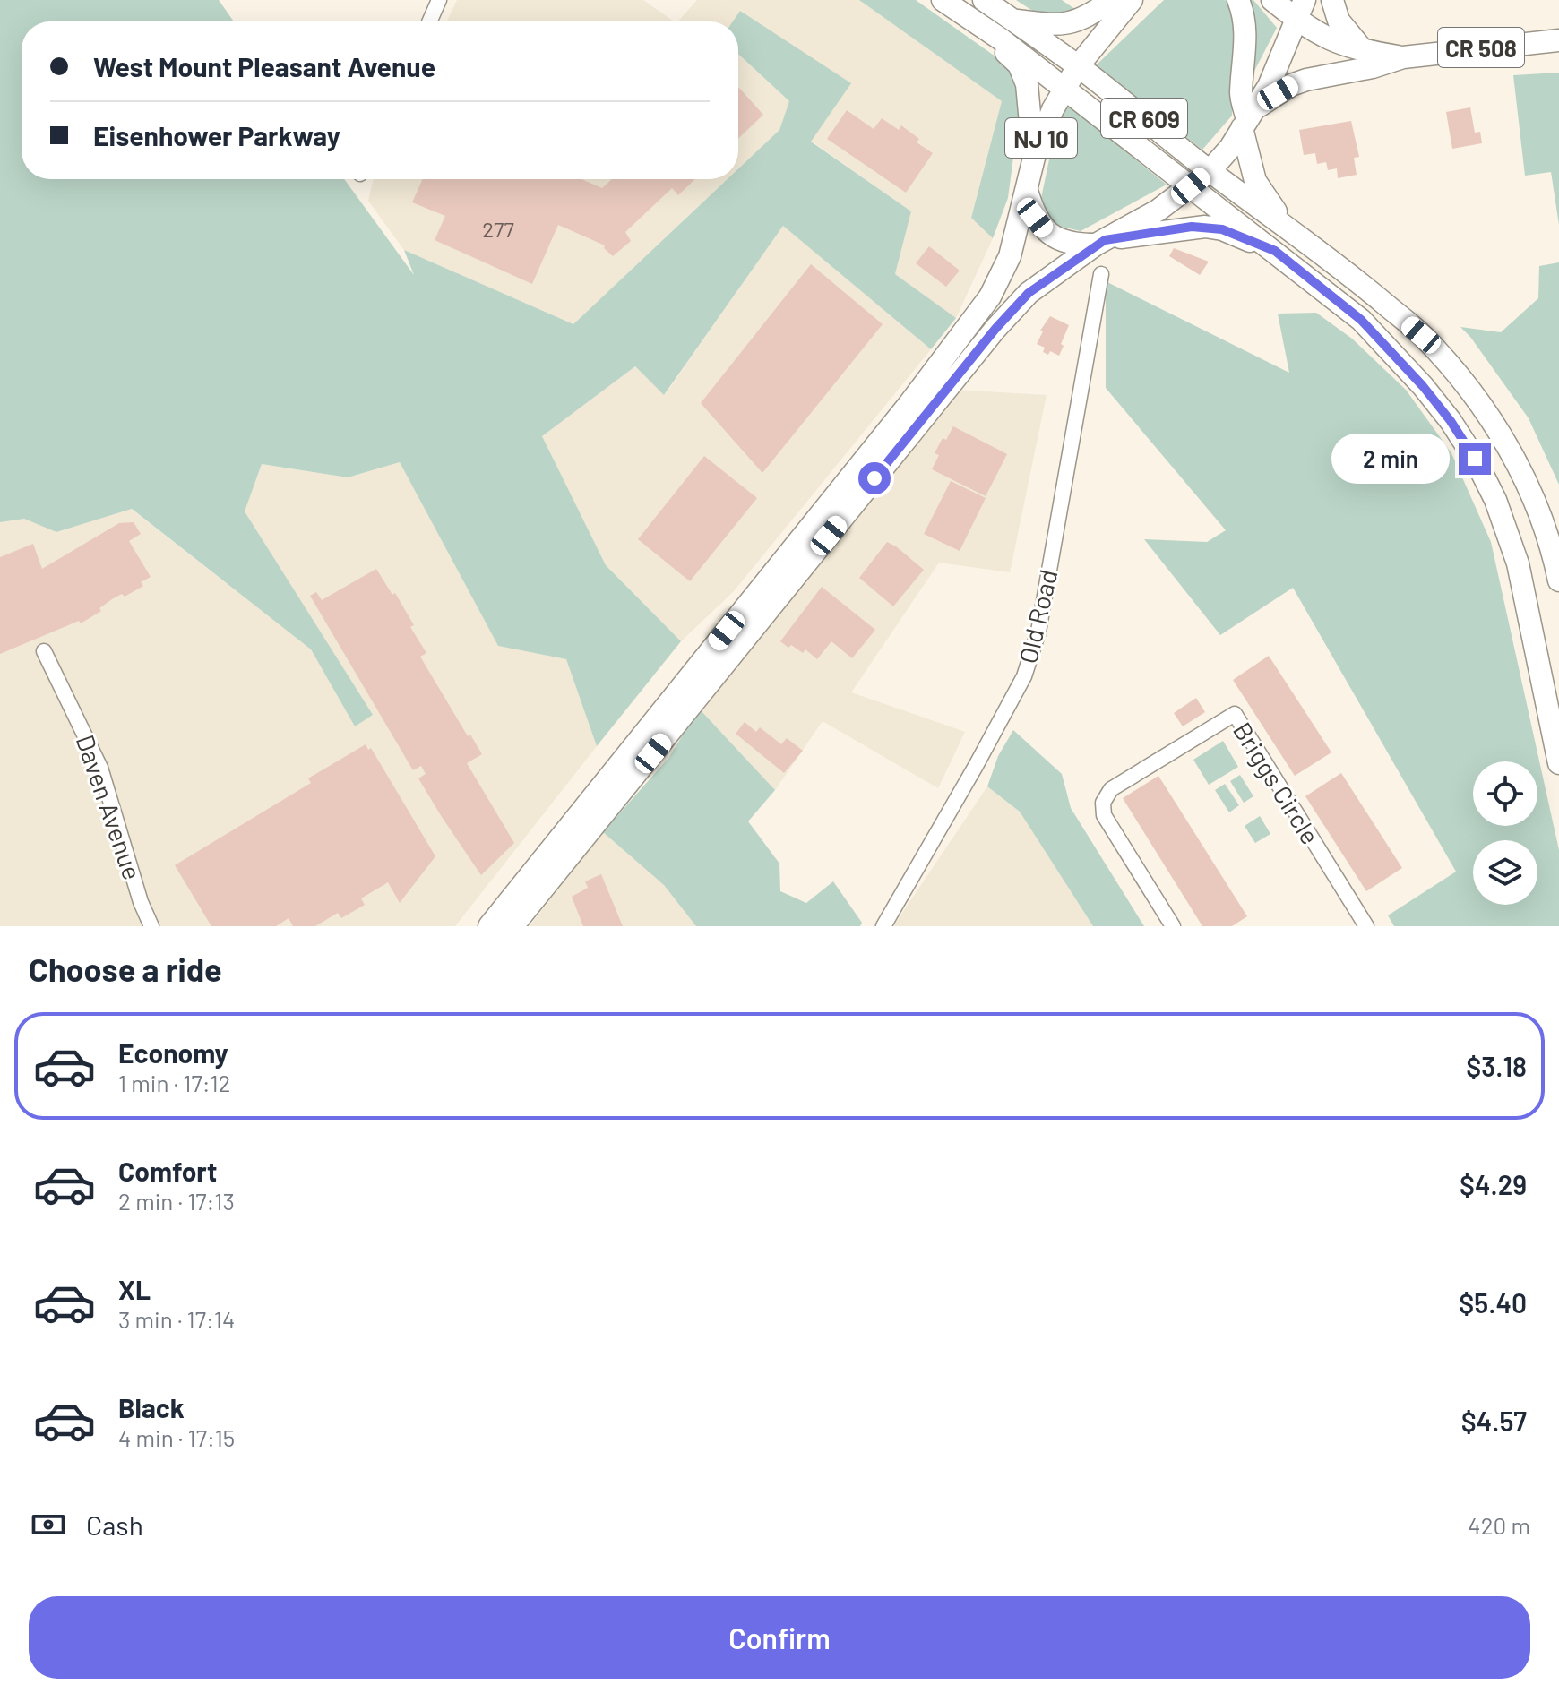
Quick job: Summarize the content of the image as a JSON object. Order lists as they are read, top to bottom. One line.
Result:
{"streets":{"main road":["CR 508","CR 609","NJ 10"],"street":["Old Road","Briggs Circle","Daven Avenue"]},"crossings":[["CR 609","NJ 10"]],"house_numbers":["277"],"page":{"banner":["West Mount Pleasant Avenue","Eisenhower Parkway"],"bubble":"2 min","heading":"Choose a ride","list":[{"name":"Economy","note":"1 min · 17:12","value":"$3.18"},{"name":"Comfort","note":"2 min · 17:13","value":"$4.29"},{"name":"XL","note":"3 min · 17:14","value":"$5.40"},{"name":"Black","note":"4 min · 17:15","value":"$4.57"}],"pay":["Cash","420 m"],"buttons":"Confirm"}}
